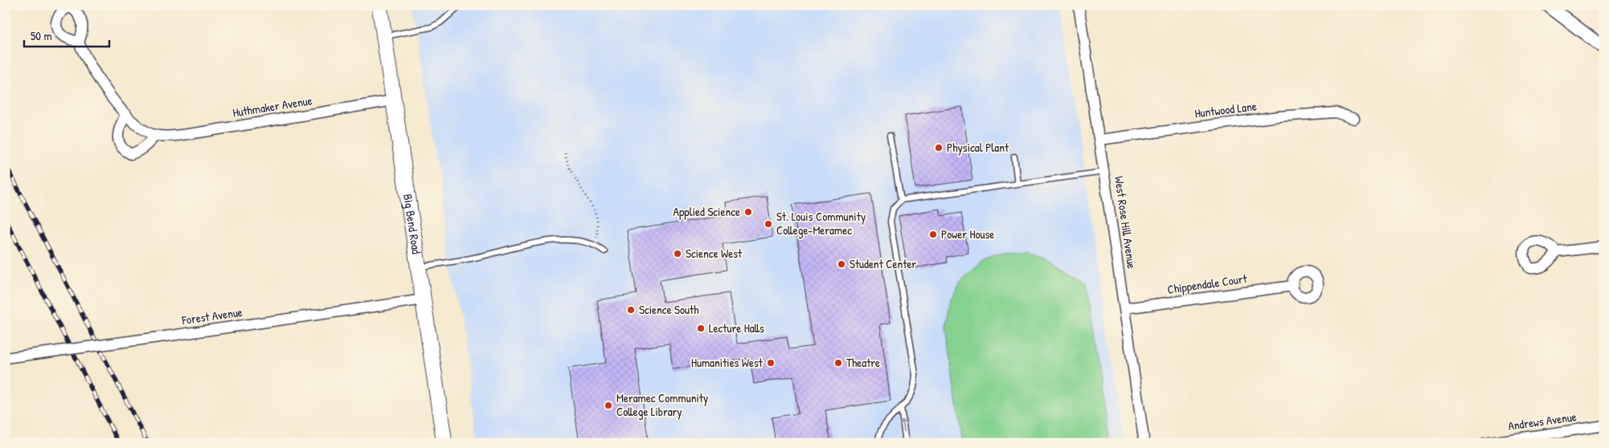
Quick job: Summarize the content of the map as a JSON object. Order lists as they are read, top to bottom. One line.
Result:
{"streets":{"main road":["Big Bend Road"],"street":["Huthmaker Avenue","Huntwood Lane","West Rose Hill Avenue","Chippendale Court","Forest Avenue","Andrews Avenue"]},"crossings":[["Huthmaker Avenue","Big Bend Road"],["Huntwood Lane","West Rose Hill Avenue"],["West Rose Hill Avenue","Chippendale Court"],["Big Bend Road","Forest Avenue"]],"places":["Physical Plant","Applied Science","St. Louis Community College-Meramec","Power House","Science West","Student Center","Science South","Lecture Halls","Humanities West","Theatre","Meramec Community College Library"],"scale_bar":"50 m"}
